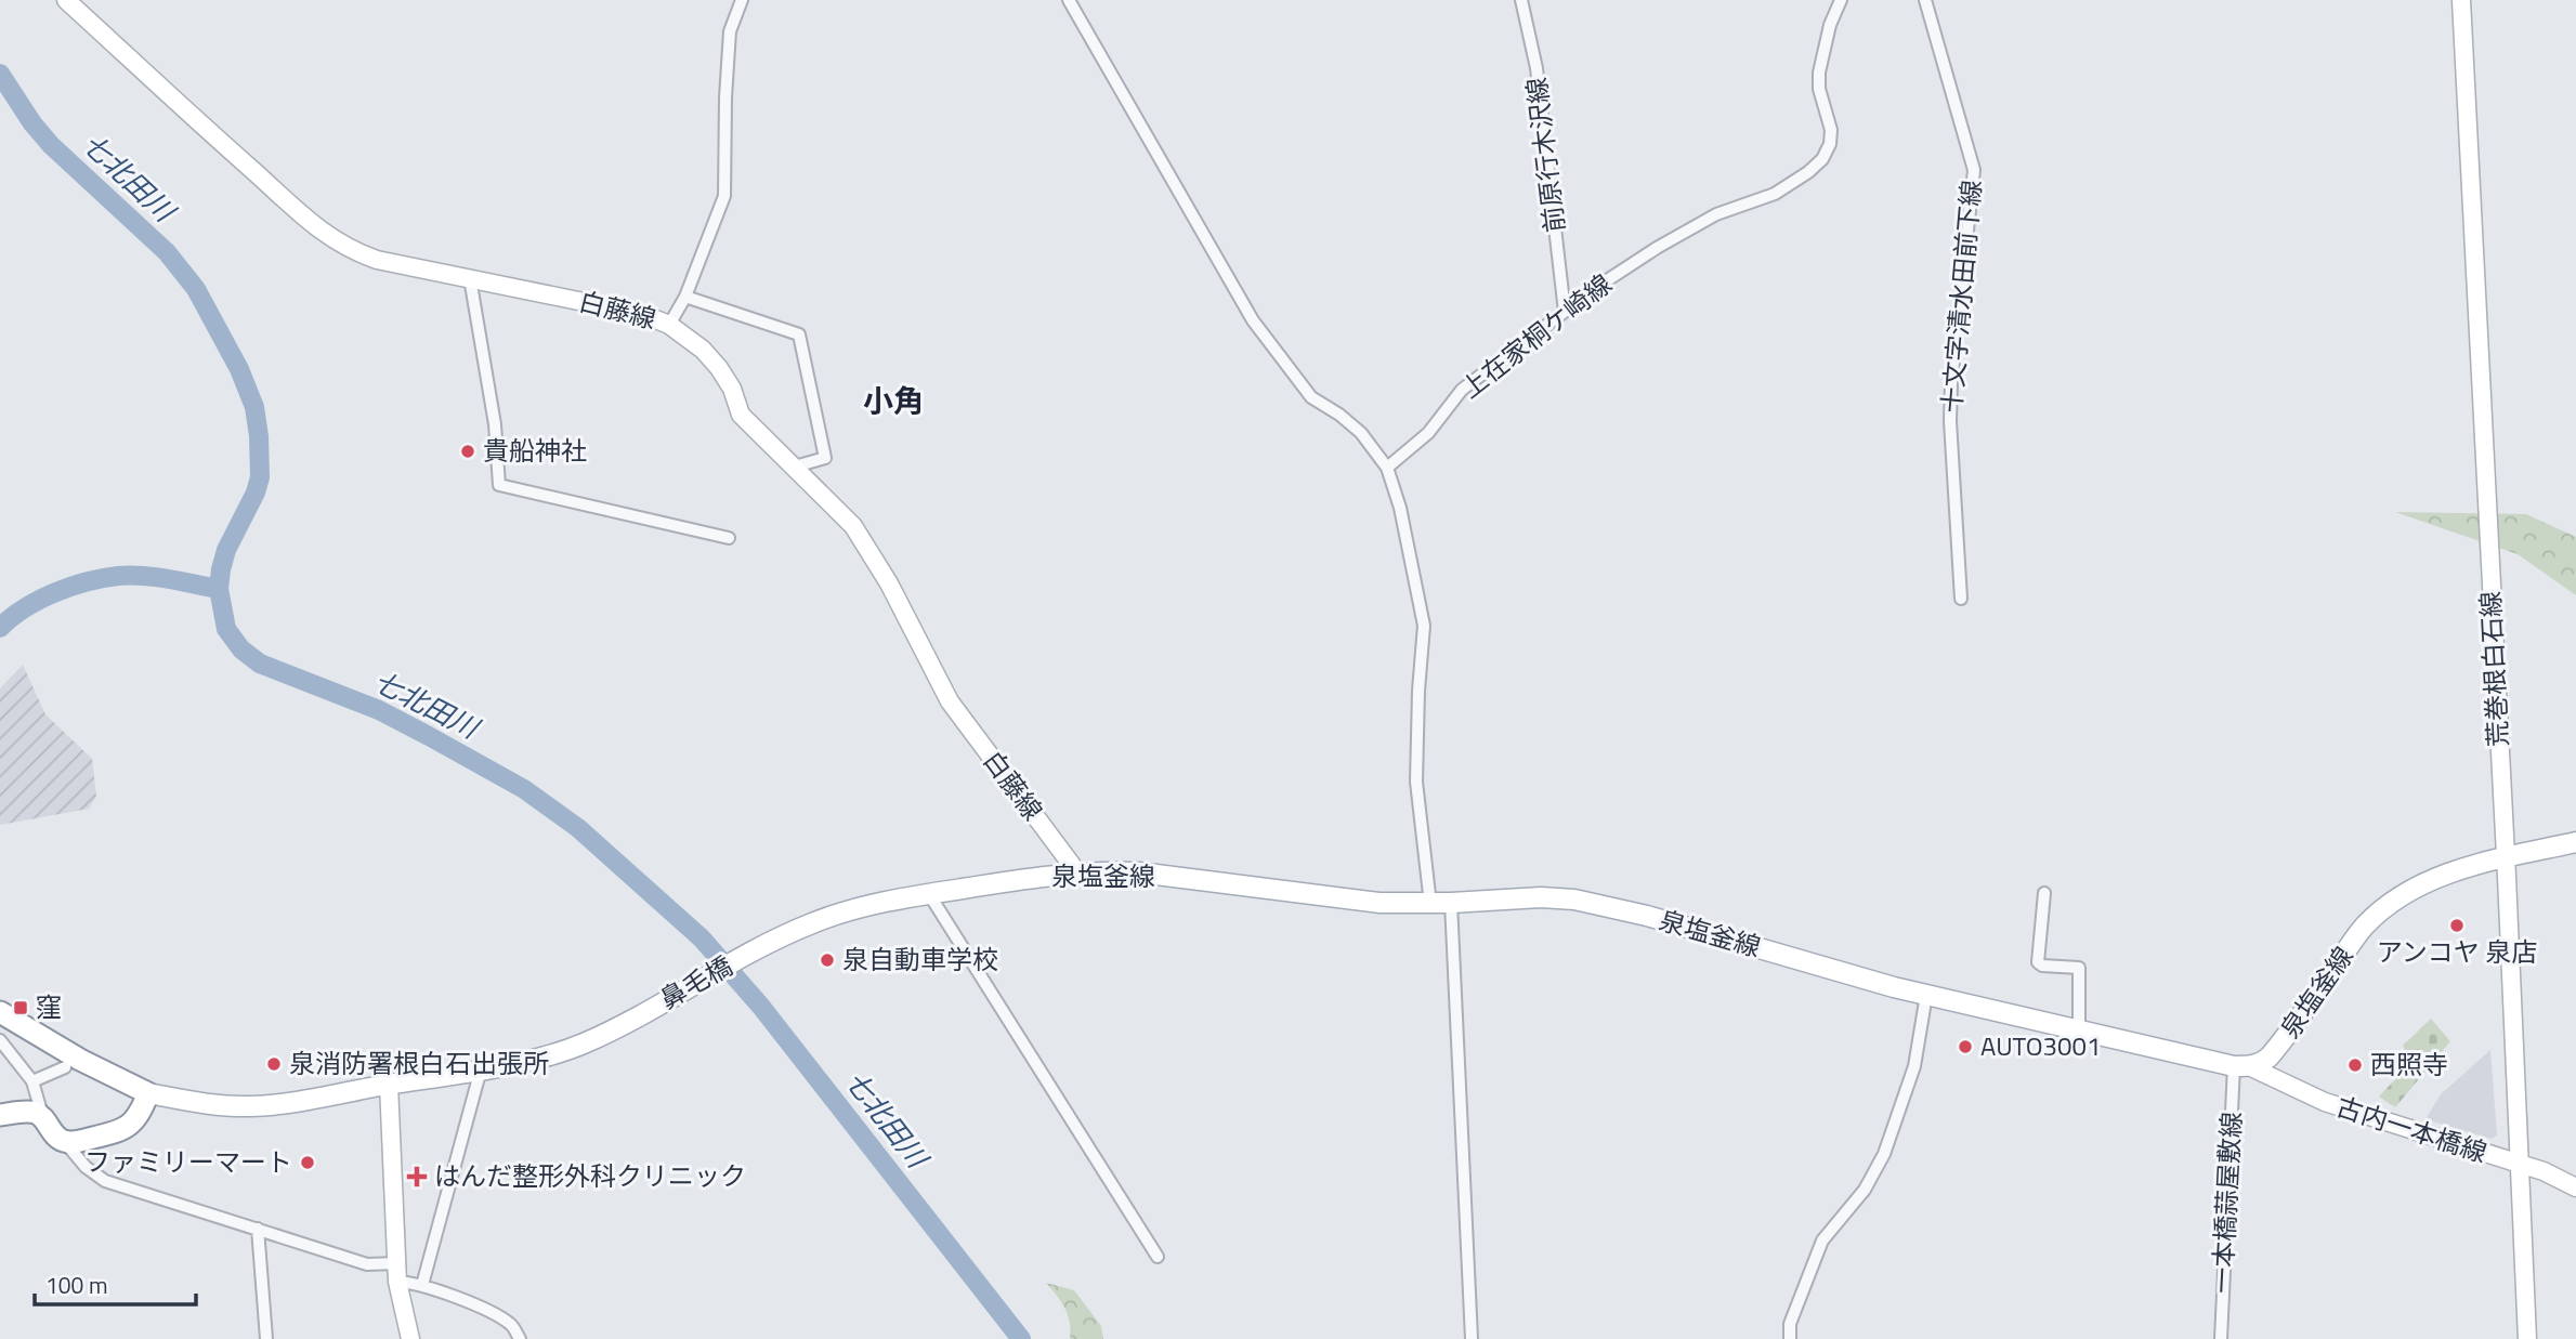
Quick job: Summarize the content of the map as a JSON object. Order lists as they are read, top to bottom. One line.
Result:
{"streets":{"main road":["泉塩釜線","鼻毛橋"],"street":["前原行木沢線","十文字清水田前下線","白藤線","上在家桐ケ崎線","荒巻根白石線","古内一本橋線","一本橋蒜屋敷線"]},"crossings":[["前原行木沢線","上在家桐ケ崎線"],["白藤線","泉塩釜線"],["荒巻根白石線","泉塩釜線"],["荒巻根白石線","古内一本橋線"],["泉塩釜線","鼻毛橋"],["泉塩釜線","古内一本橋線"],["泉塩釜線","一本橋蒜屋敷線"],["古内一本橋線","一本橋蒜屋敷線"]],"districts":["小角"],"water":["七北田川"],"places":{"other":["貴船神社","アンコヤ 泉店","泉自動車学校","AUTO3001","泉消防署根白石出張所","西照寺","ファミリーマート"],"transit":["窪"],"health":["はんだ整形外科クリニック"]},"scale_bar":"100 m"}
